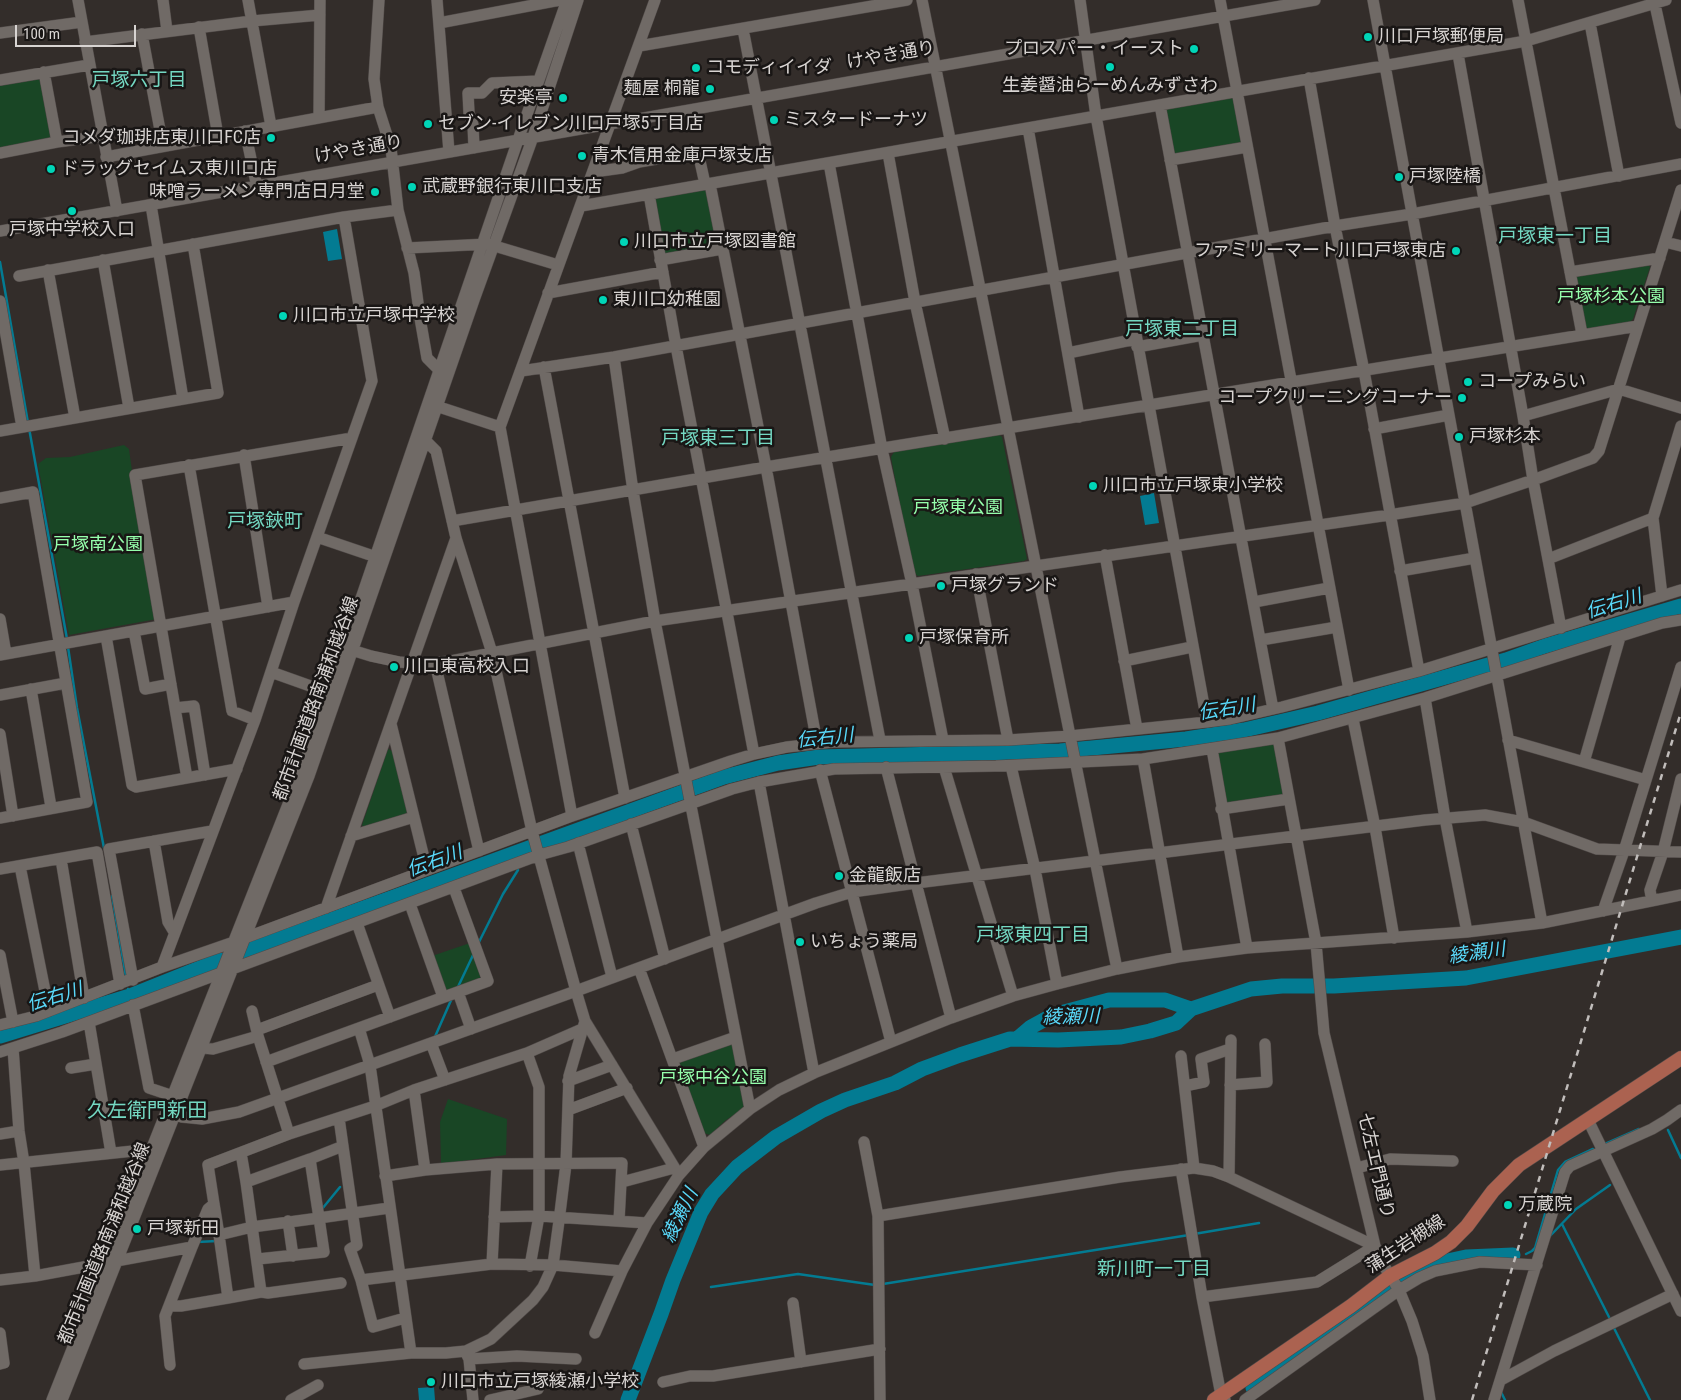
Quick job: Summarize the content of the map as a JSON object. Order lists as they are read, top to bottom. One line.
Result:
{"streets":{"main road":["蒲生岩槻線"],"street":["けやき通り","都市計画道路南浦和越谷線","七左エ門通り"]},"crossings":[["けやき通り","都市計画道路南浦和越谷線"],["七左エ門通り","蒲生岩槻線"]],"districts":["戸塚六丁目","戸塚東一丁目","戸塚東二丁目","戸塚東三丁目","戸塚鋏町","戸塚東四丁目","久左衛門新田","新川町一丁目"],"water":["伝右川","綾瀬川"],"parks":["戸塚杉本公園","戸塚東公園","戸塚南公園","戸塚中谷公園"],"places":["川口戸塚郵便局","プロスパー・イースト","生姜醤油らーめんみずさわ","コモディイイダ","麺屋 桐龍","安楽亭","ミスタードーナツ","セブン-イレブン川口戸塚5丁目店","コメダ珈琲店東川口FC店","青木信用金庫戸塚支店","ドラッグセイムス東川口店","戸塚陸橋","武蔵野銀行東川口支店","味噌ラーメン専門店日月堂","戸塚中学校入口","川口市立戸塚図書館","ファミリーマート川口戸塚東店","東川口幼稚園","川口市立戸塚中学校","コープみらい","コープクリーニングコーナー","戸塚杉本","川口市立戸塚東小学校","戸塚グランド","戸塚保育所","川口東高校入口","金龍飯店","いちょう薬局","万蔵院","戸塚新田","川口市立戸塚綾瀬小学校"],"scale_bar":"100 m"}
